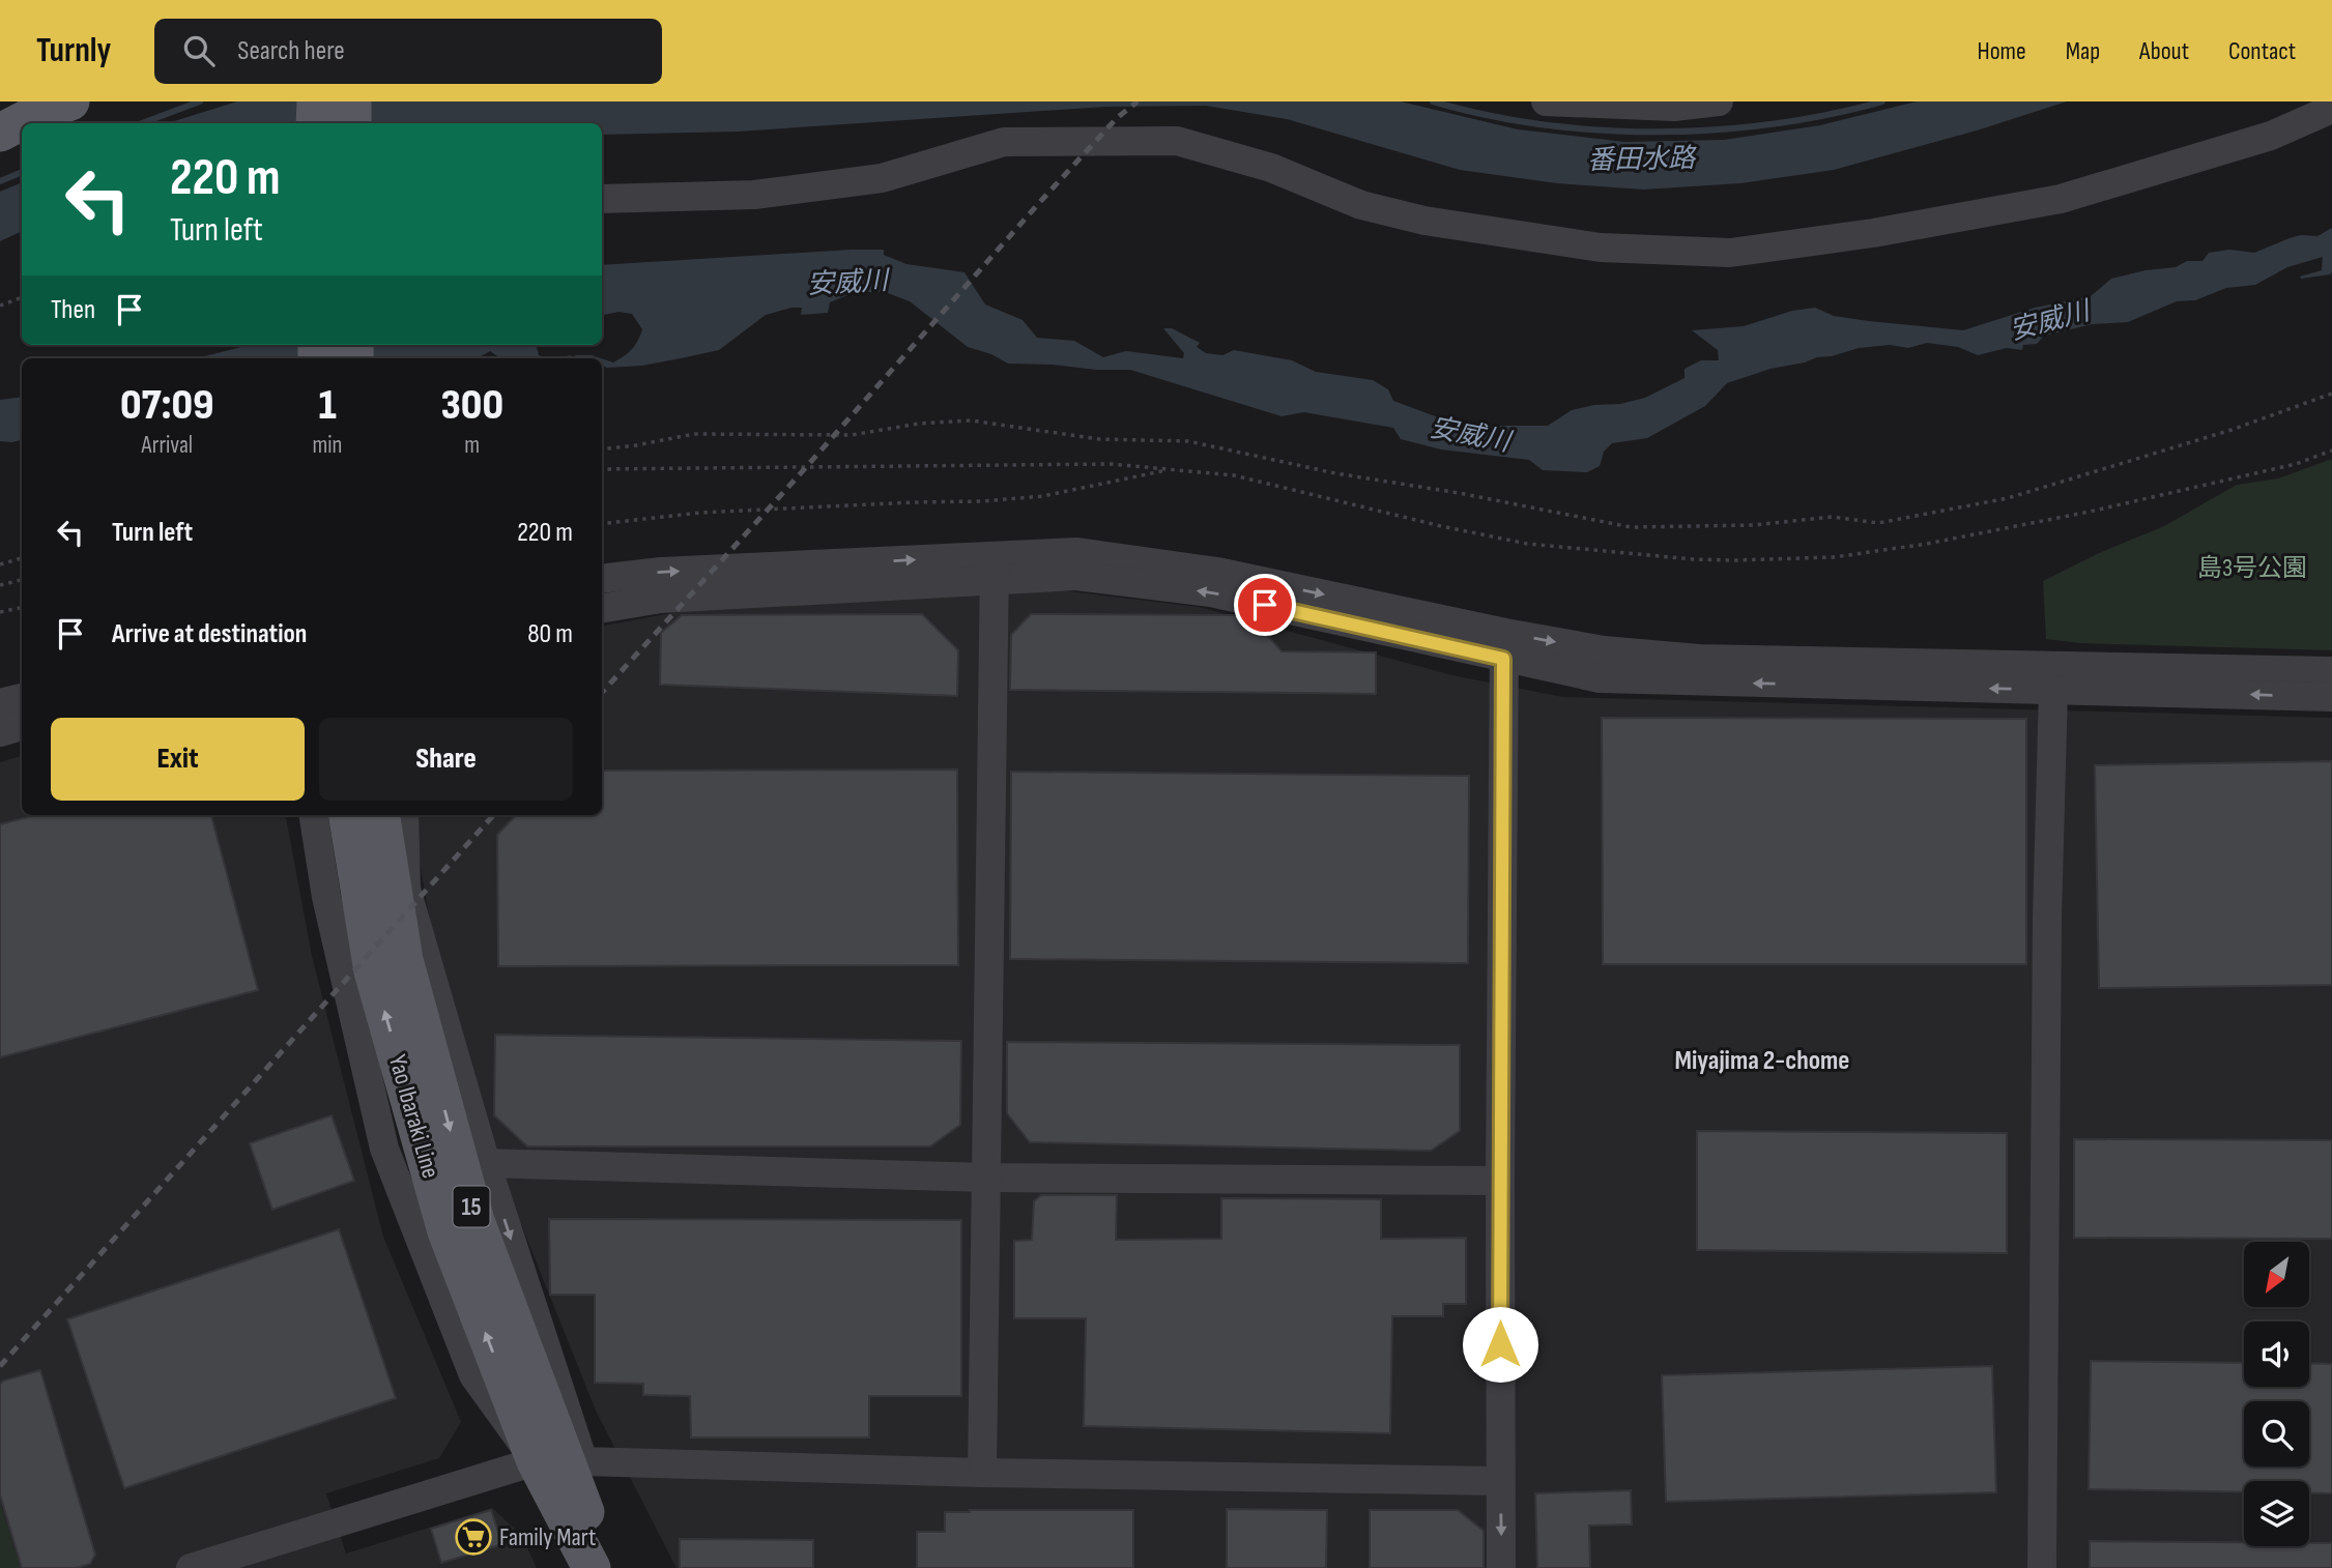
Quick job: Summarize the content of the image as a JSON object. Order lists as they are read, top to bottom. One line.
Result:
{"streets":{"main road":["Yao Ibaraki Line","15"]},"districts":["Miyajima 2-chome"],"water":["番田水路","安威川"],"parks":["島3号公園"],"places":{"supermarket":["Family Mart"]},"north":"bottom left","page":{"header":"Turnly","search":"Search here","nav":["Home","Map","About","Contact"],"turn":["220 m","Turn left"],"then":"Then","eta":["07:09","Arrival","1","min","300","m"],"list":[{"name":"Turn left","value":"220 m"},{"name":"Arrive at destination","value":"80 m"}],"buttons":["Exit","Share"]}}
